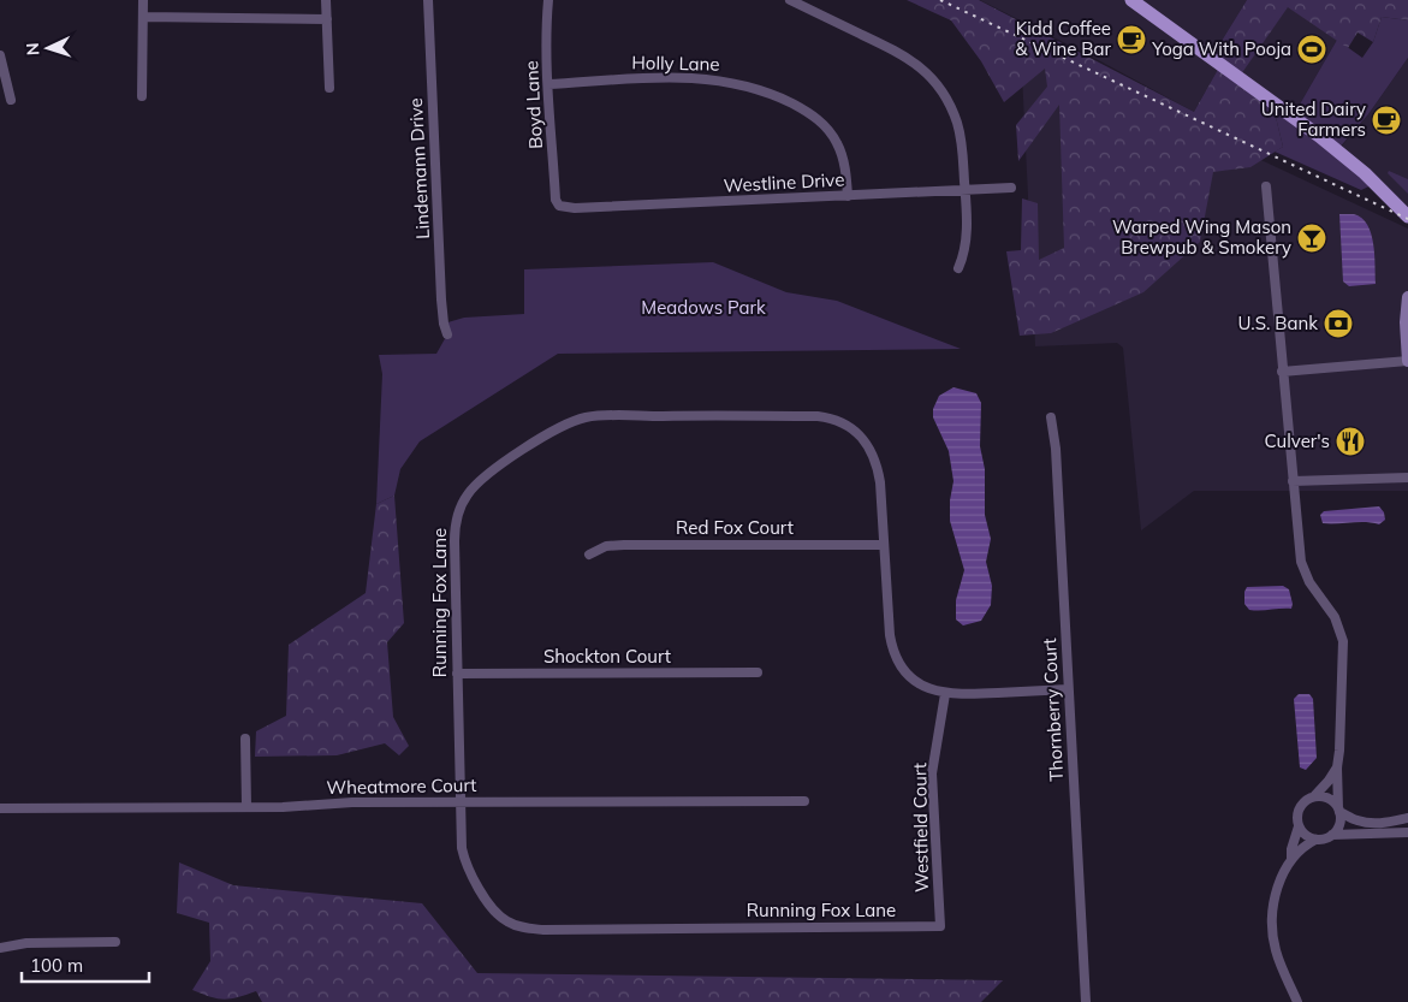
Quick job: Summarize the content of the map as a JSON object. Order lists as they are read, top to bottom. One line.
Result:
{"streets":{"street":["Holly Lane","Boyd Lane","Lindemann Drive","Westline Drive","Red Fox Court","Running Fox Lane","Shockton Court","Thornberry Court","Wheatmore Court","Westfield Court"]},"crossings":[["Holly Lane","Boyd Lane"],["Holly Lane","Westline Drive"],["Boyd Lane","Westline Drive"],["Red Fox Court","Running Fox Lane"],["Running Fox Lane","Shockton Court"],["Running Fox Lane","Thornberry Court"],["Running Fox Lane","Wheatmore Court"],["Running Fox Lane","Westfield Court"]],"parks":["Meadows Park"],"places":{"cafe":["Kidd Coffee & Wine Bar","United Dairy Farmers"],"sports":["Yoga With Pooja"],"bar":["Warped Wing Mason Brewpub & Smokery"],"bank":["U.S. Bank"],"restaurant":["Culver's"]},"scale_bar":"100 m","north":"left"}
